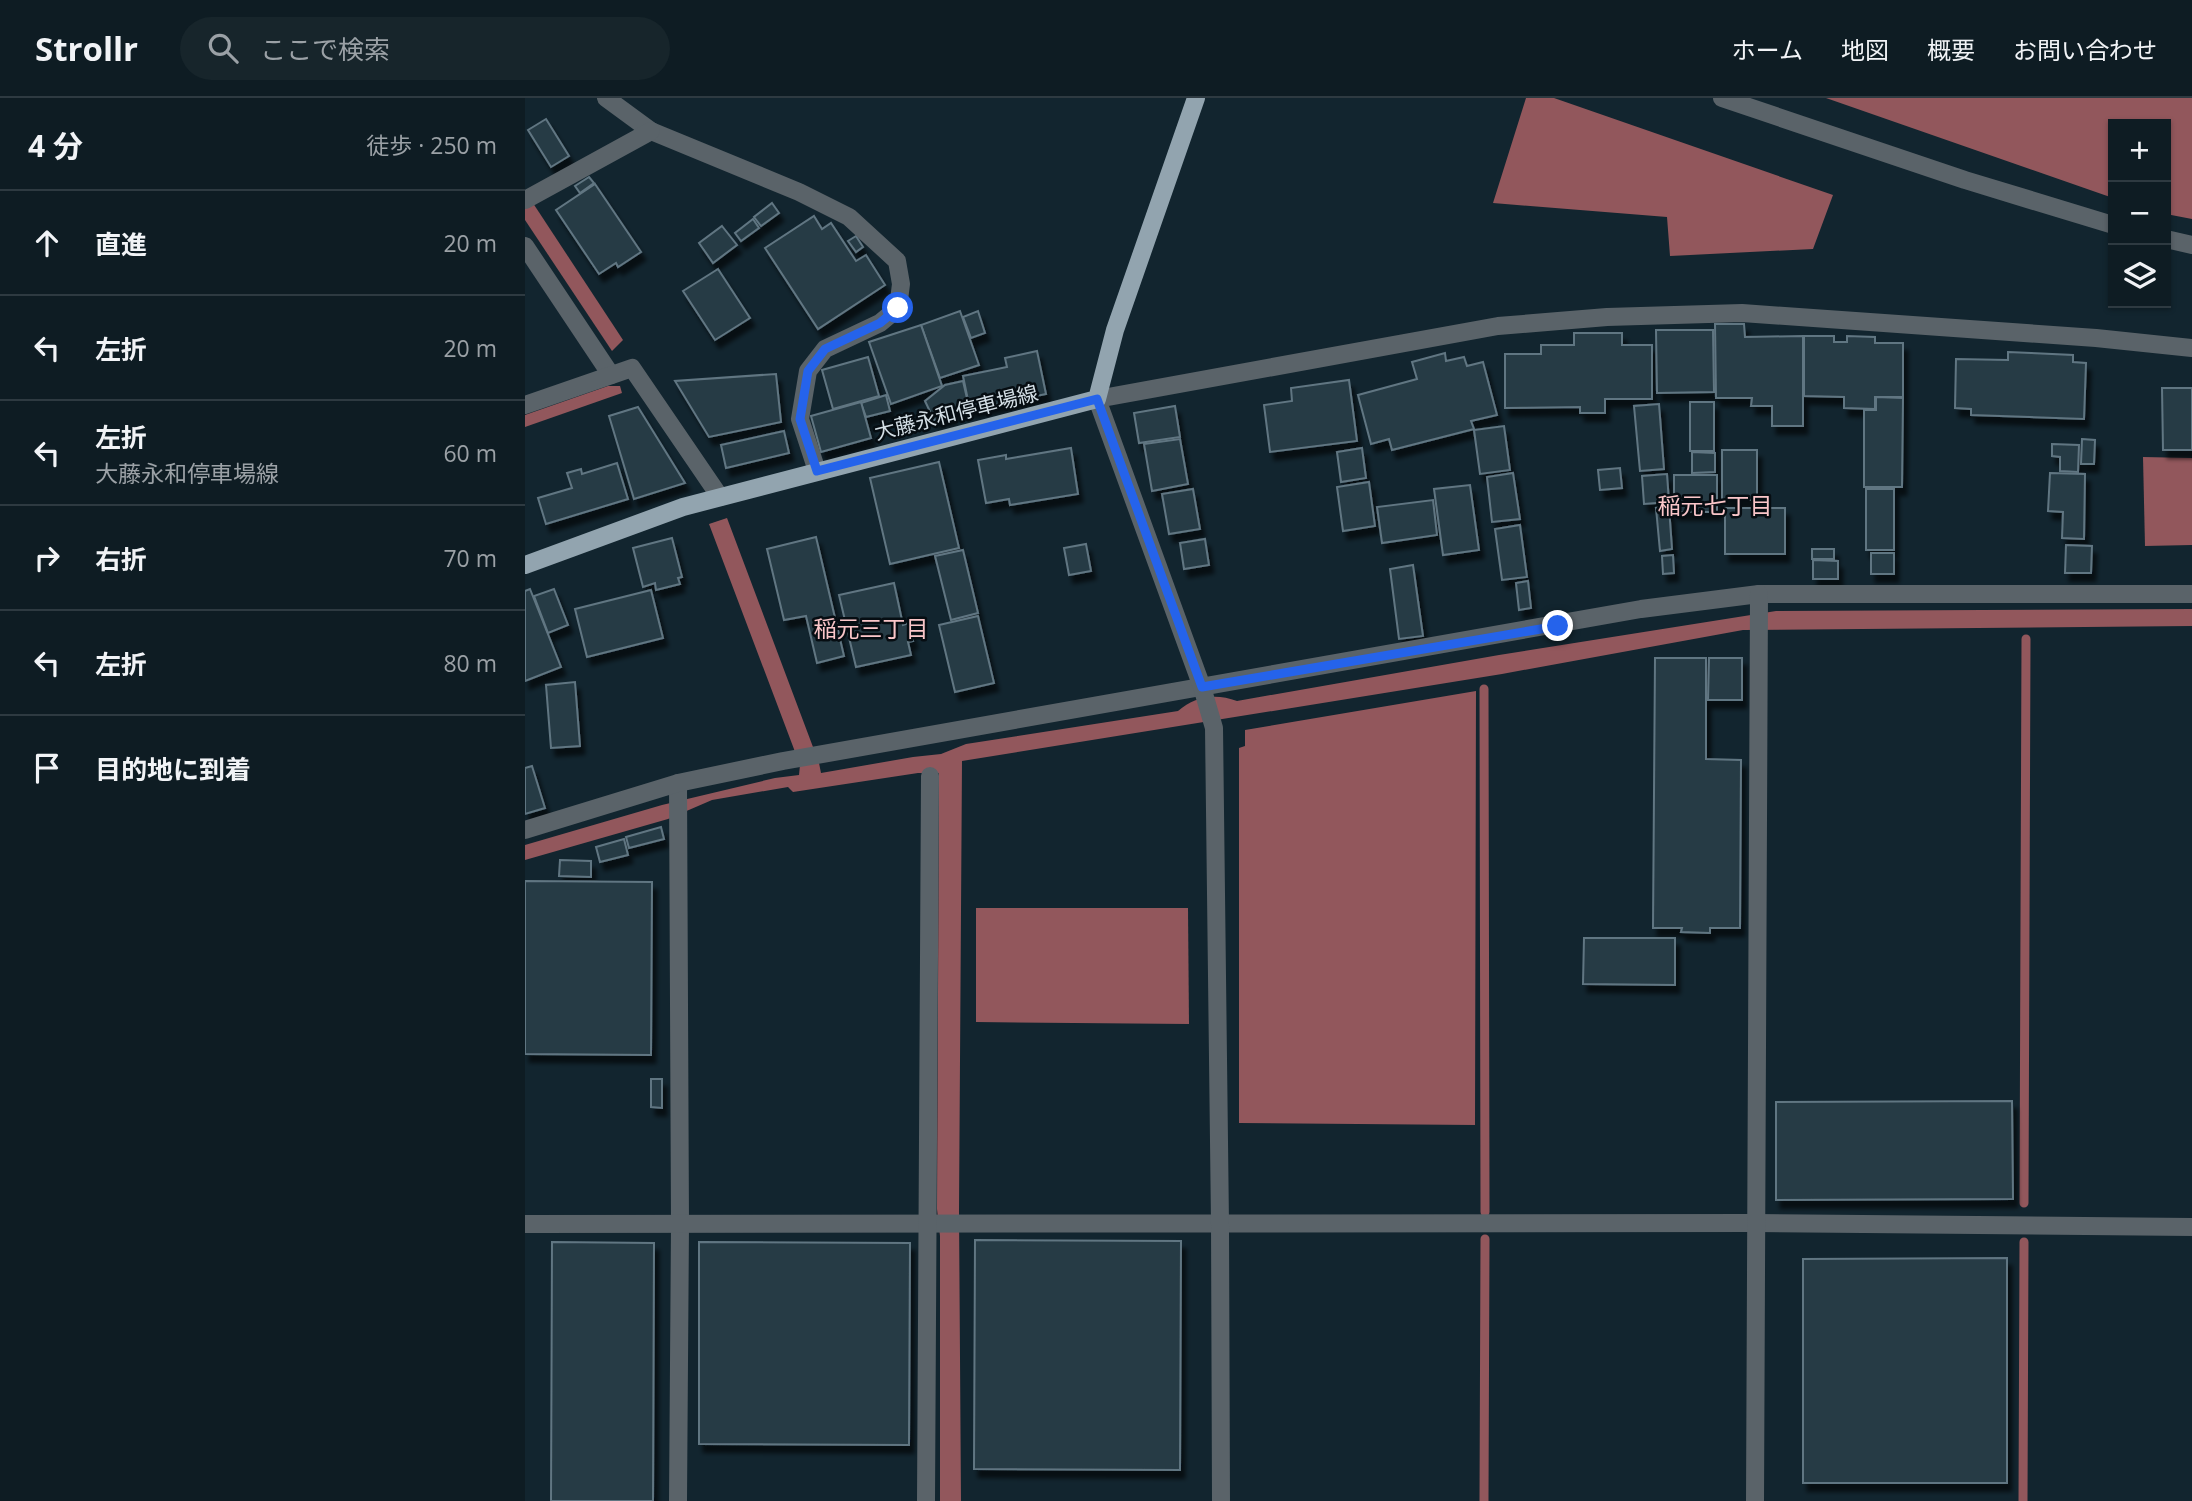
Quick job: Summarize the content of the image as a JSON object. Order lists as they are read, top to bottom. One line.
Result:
{"streets":{"main road":["大藤永和停車場線"]},"districts":["稲元七丁目","稲元三丁目"],"page":{"header":"Strollr","search":"ここで検索","nav":["ホーム","地図","概要","お問い合わせ"],"heading":["4 分","徒歩 · 250 m"],"map_buttons":["+","−"],"list":[["直進","20 m"],["左折","20 m"],["左折","大藤永和停車場線","60 m"],["右折","70 m"],["左折","80 m"],"目的地に到着"]}}
